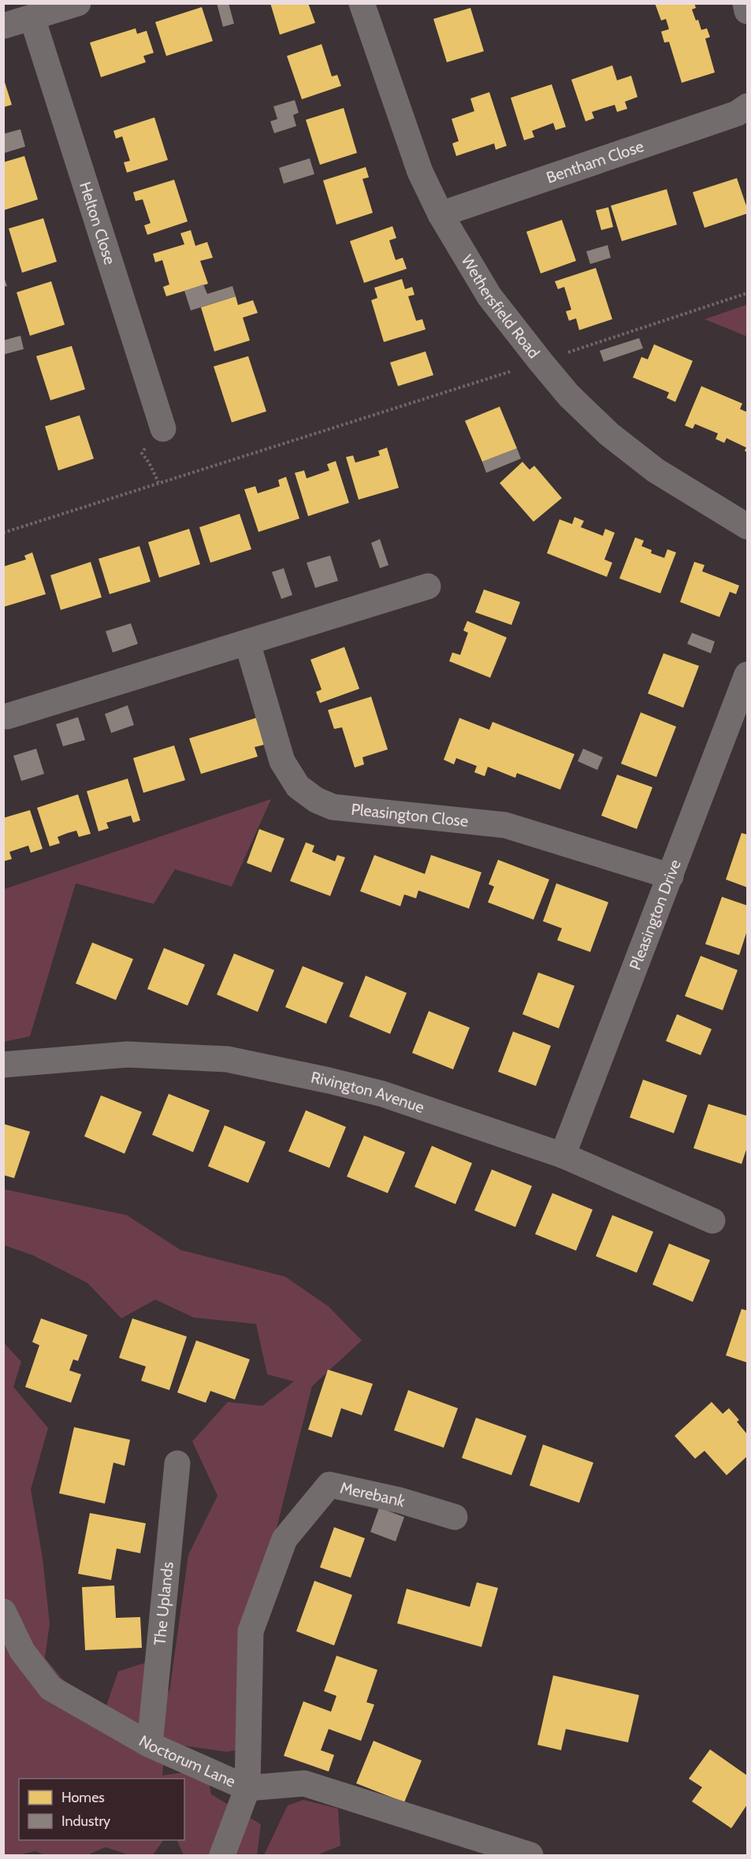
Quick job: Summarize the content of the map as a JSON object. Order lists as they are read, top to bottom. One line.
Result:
{"streets":{"street":["Bentham Close","Helton Close","Wethersfield Road","Pleasington Close","Pleasington Drive","Rivington Avenue","Merebank","The Uplands","Noctorum Lane"]},"crossings":[["Bentham Close","Wethersfield Road"],["Pleasington Close","Pleasington Drive"],["Pleasington Drive","Rivington Avenue"],["Merebank","Noctorum Lane"],["The Uplands","Noctorum Lane"]],"legend":["Homes","Industry"]}
